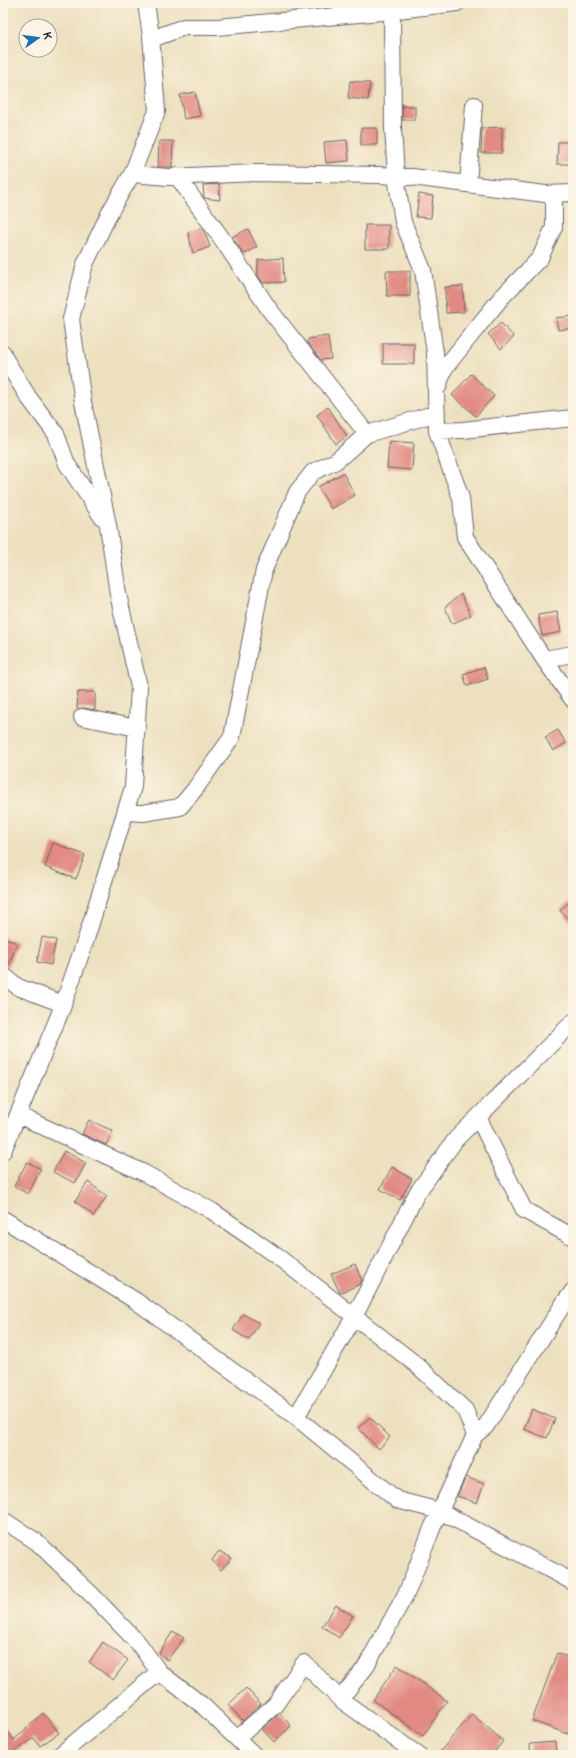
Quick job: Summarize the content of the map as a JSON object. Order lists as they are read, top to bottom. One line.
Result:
{"north":"right"}
